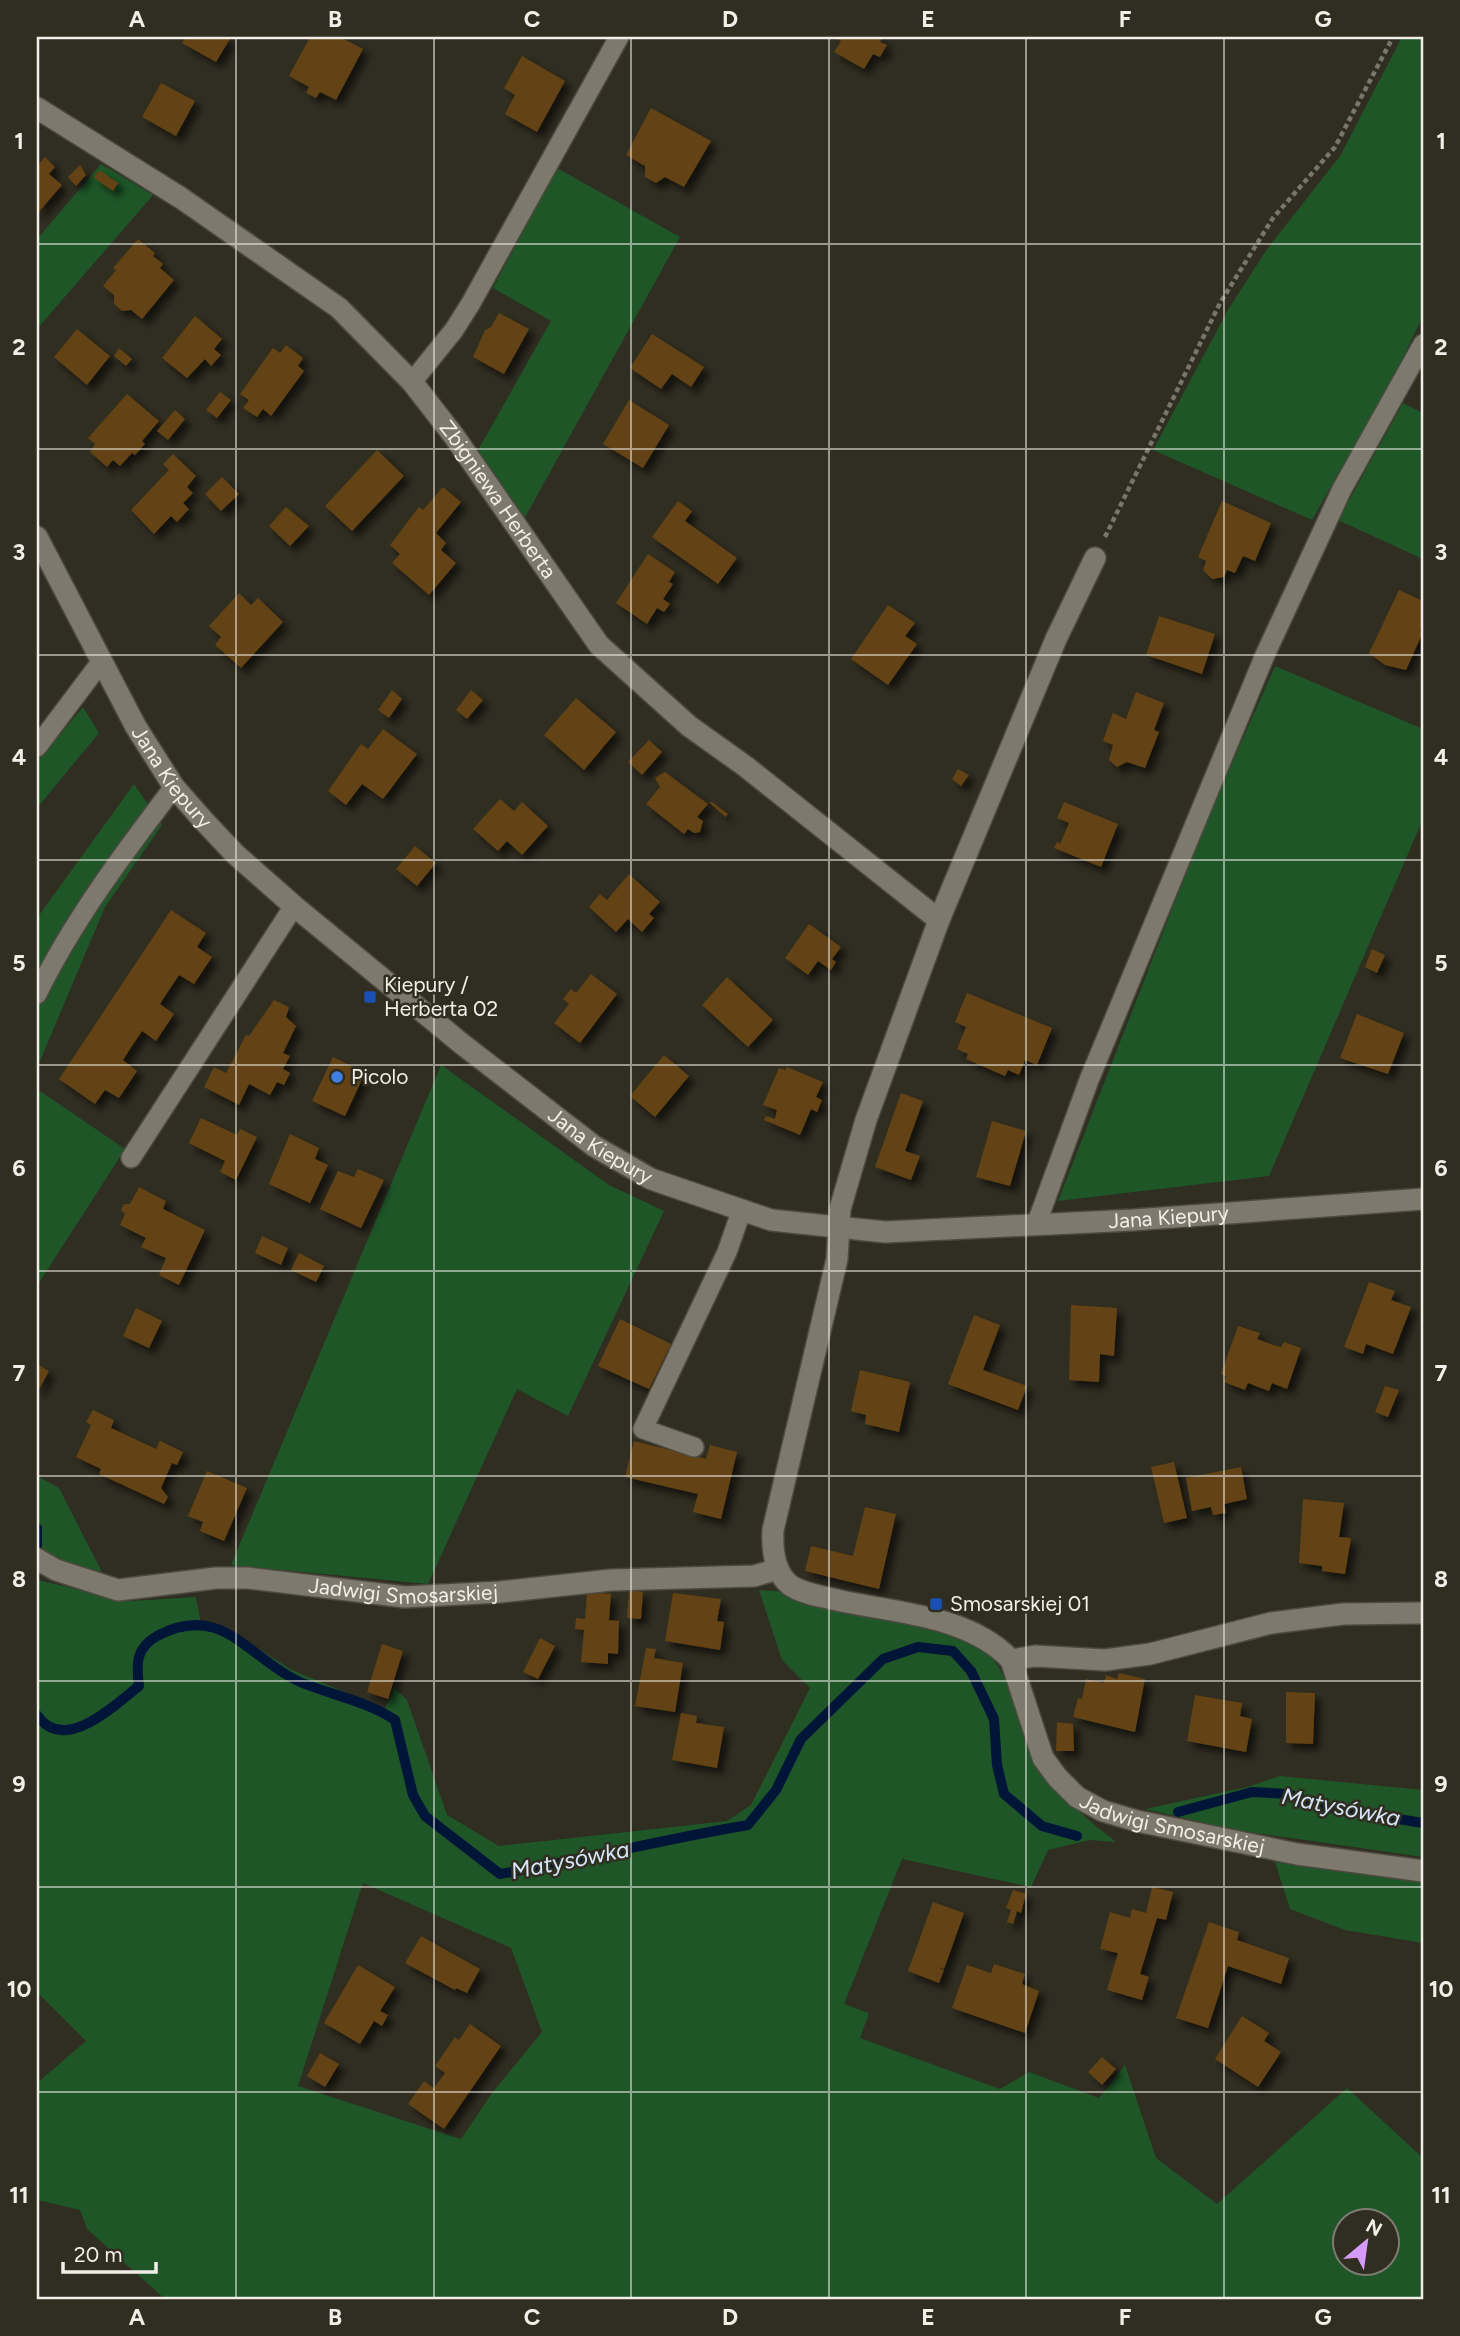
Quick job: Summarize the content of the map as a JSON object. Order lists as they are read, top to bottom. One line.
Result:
{"streets":{"street":["Zbigniewa Herberta","Jana Kiepury","Jadwigi Smosarskiej"]},"water":["Matysówka"],"places":{"transit":["Kiepury / Herberta 02","Smosarskiej 01"],"other":["Picolo"]},"scale_bar":"20 m","north":"top right","grid":{"columns":["A","B","C","D","E","F","G"],"rows":["1","2","3","4","5","6","7","8","9","10","11"]}}
